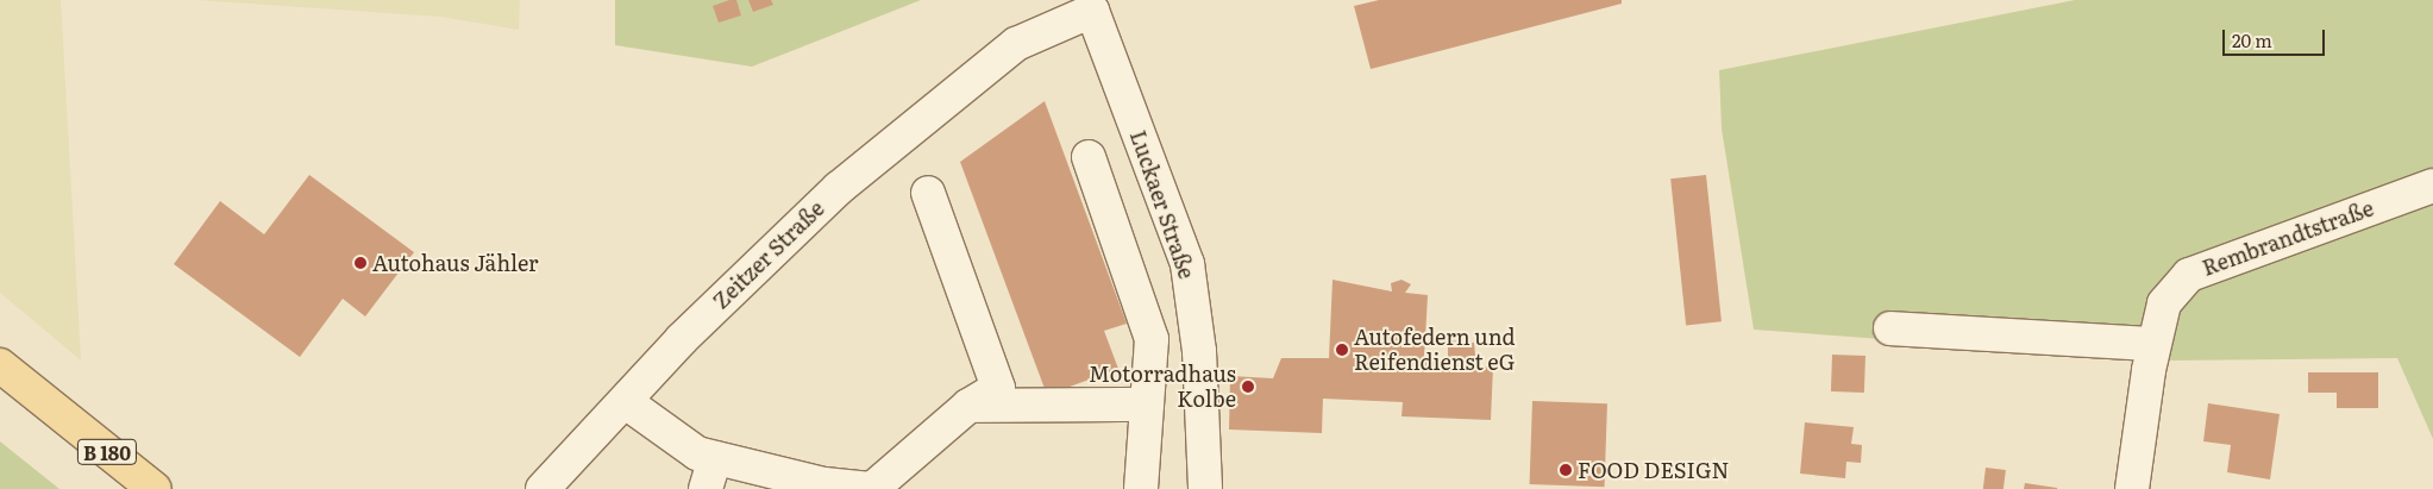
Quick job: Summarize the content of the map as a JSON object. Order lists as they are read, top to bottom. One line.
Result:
{"streets":{"main road":["B 180"],"street":["Luckaer Straße","Rembrandtstraße","Zeitzer Straße"]},"crossings":[["Luckaer Straße","Zeitzer Straße"]],"places":["Autohaus Jähler","Autofedern und Reifendienst eG","Motorradhaus Kolbe","FOOD DESIGN"],"scale_bar":"20 m"}
